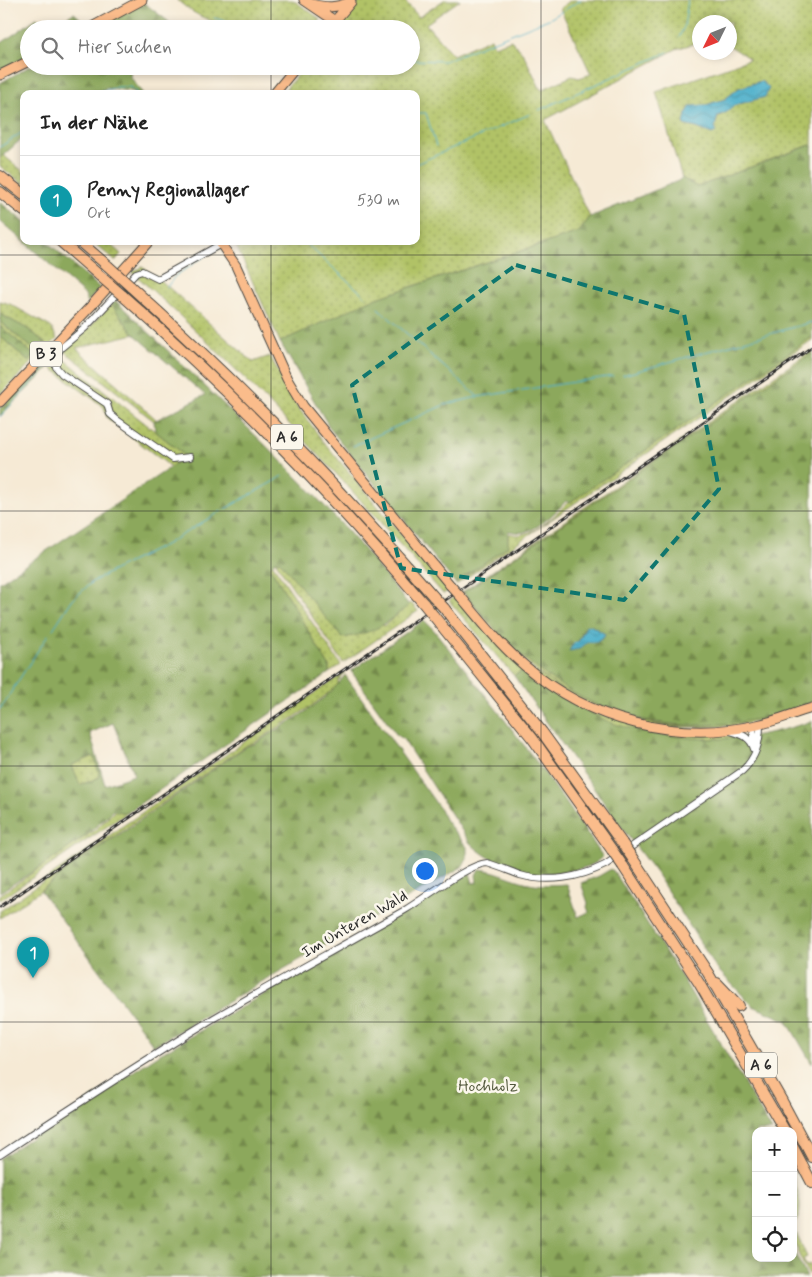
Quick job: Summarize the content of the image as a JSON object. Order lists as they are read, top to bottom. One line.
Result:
{"streets":{"highway":["A 6"],"main road":["B 3"],"street":["Im Unteren Wald"]},"parks":["Hochholz"],"north":"bottom left","page":{"search":"Hier suchen","heading":"In der Nähe","list":[{"mark":"1","name":"Penny Regionallager","note":"Ort","value":"530 m"}],"pins":"1","map_buttons":["+","−"]}}
